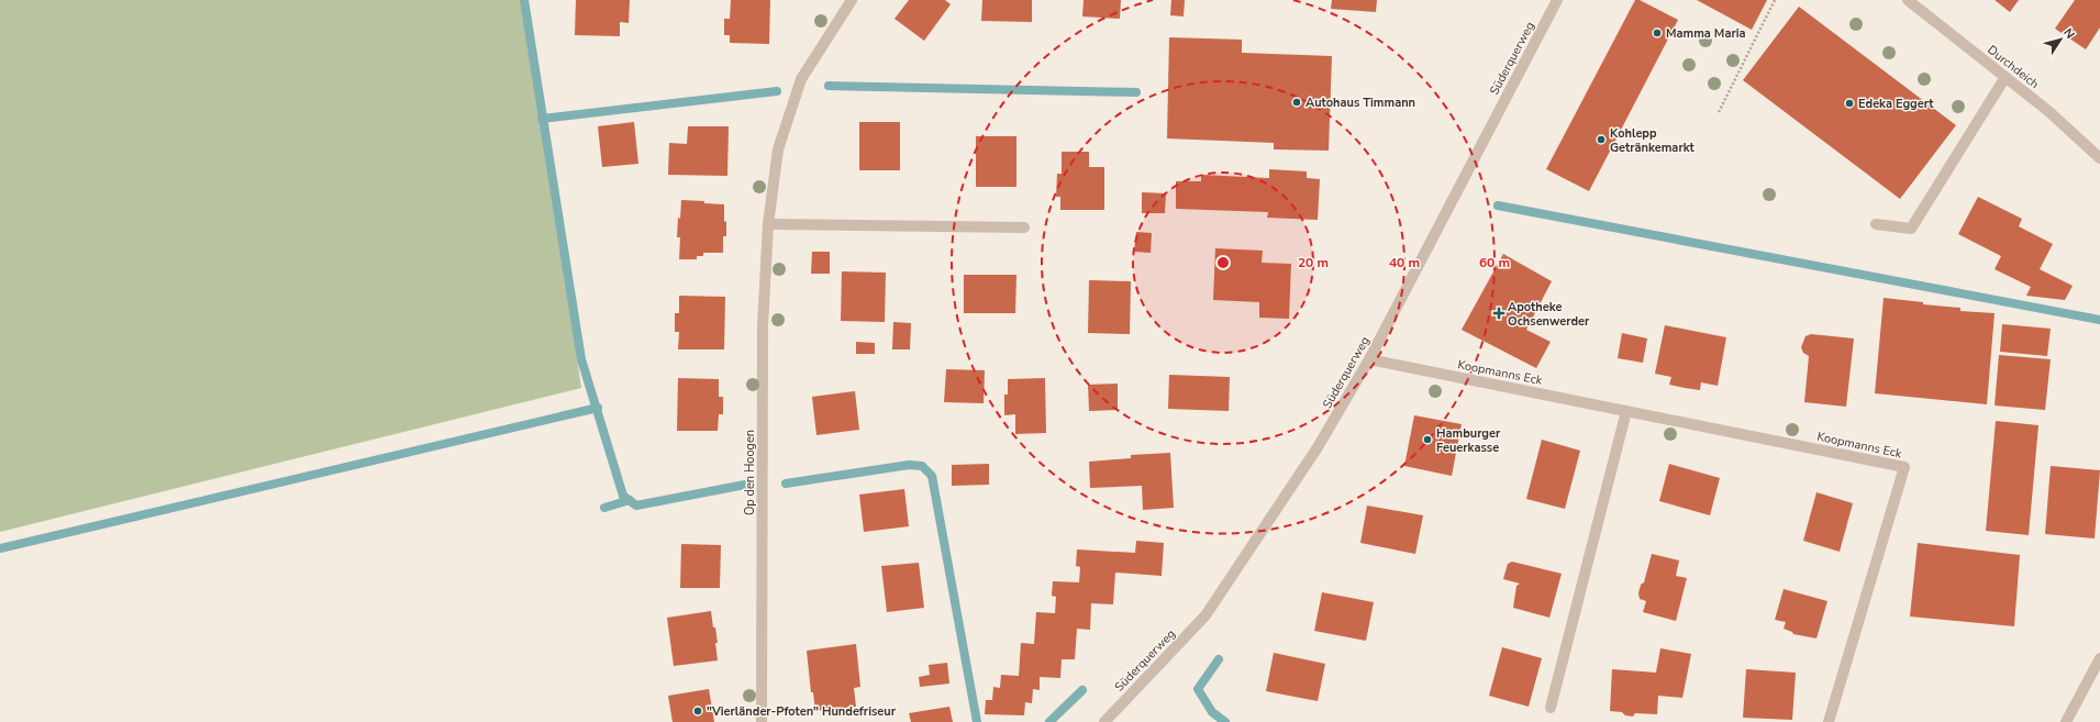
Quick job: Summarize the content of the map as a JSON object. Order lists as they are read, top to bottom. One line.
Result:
{"streets":{"street":["Süderquerweg","Durchdeich","Koopmanns Eck","Op den Hoogen"]},"crossings":[["Süderquerweg","Koopmanns Eck"]],"places":{"other":["Mamma Maria","Autohaus Timmann","Edeka Eggert","Kohlepp Getränkemarkt","Hamburger Feuerkasse","\"Vierländer-Pfoten\" Hundefriseur"],"health":["Apotheke Ochsenwerder"]},"north":"top right","rings":["20 m","40 m","60 m"]}
